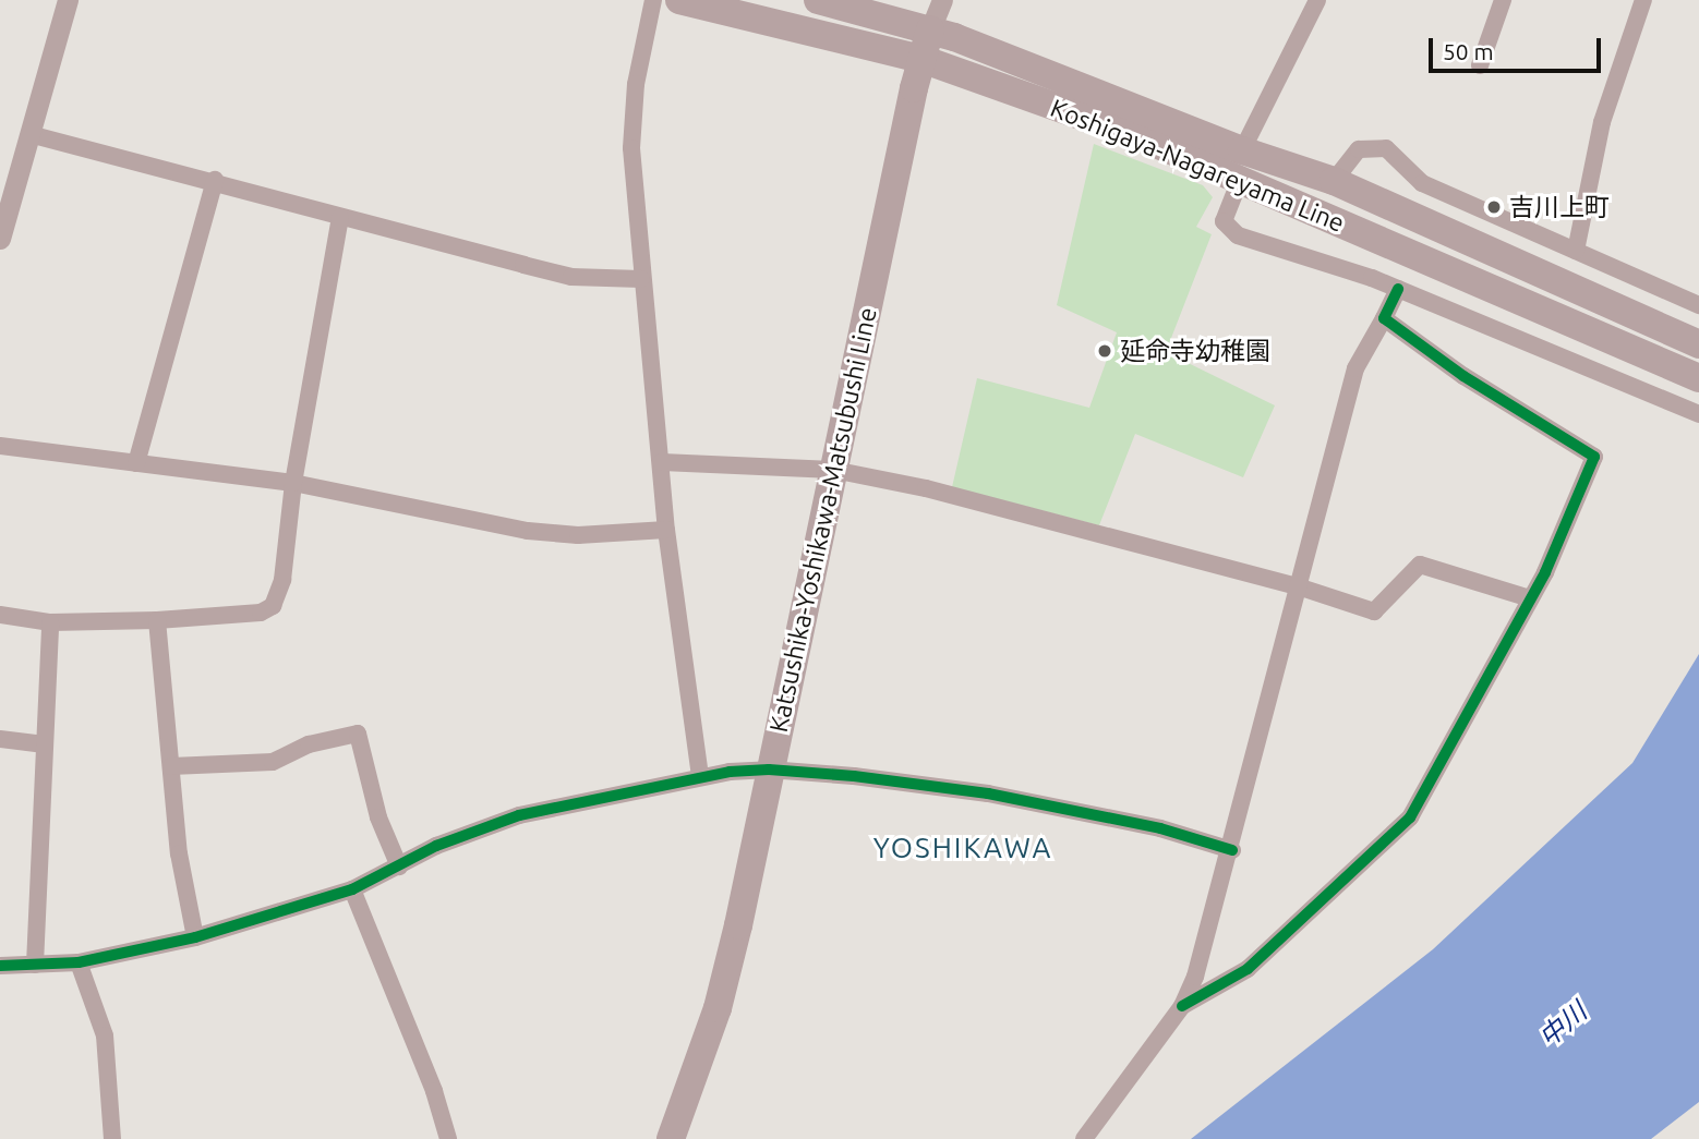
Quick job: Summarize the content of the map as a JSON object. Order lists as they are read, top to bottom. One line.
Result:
{"streets":{"main road":["Koshigaya-Nagareyama Line","Katsushika-Yoshikawa-Matsubushi Line"]},"crossings":[["Koshigaya-Nagareyama Line","Katsushika-Yoshikawa-Matsubushi Line"]],"districts":["YOSHIKAWA"],"water":["中川"],"places":["吉川上町","延命寺幼稚園"],"scale_bar":"50 m"}
